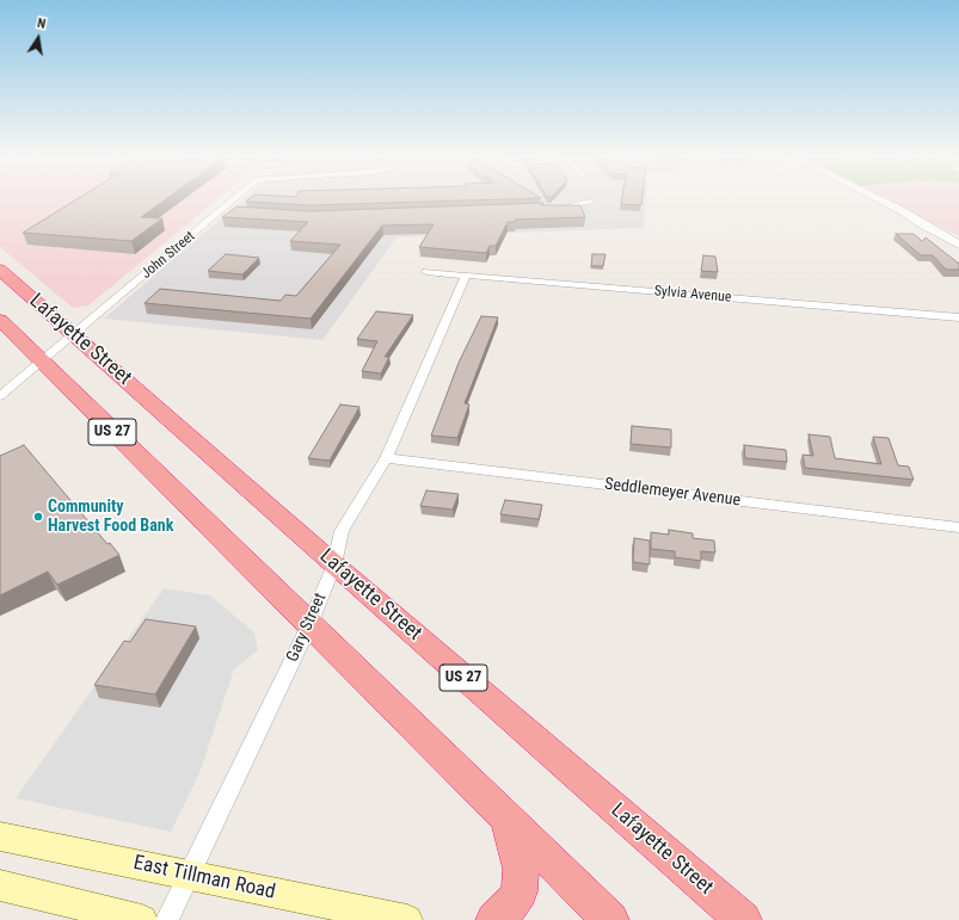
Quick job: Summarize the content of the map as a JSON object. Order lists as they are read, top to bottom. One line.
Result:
{"streets":{"highway":["Lafayette Street","US 27"],"main road":["East Tillman Road"],"street":["John Street","Sylvia Avenue","Seddlemeyer Avenue","Gary Street"]},"crossings":[["John Street","Lafayette Street"],["John Street","US 27"],["Sylvia Avenue","Gary Street"],["Lafayette Street","Gary Street"],["US 27","Gary Street"],["Seddlemeyer Avenue","Gary Street"],["Gary Street","East Tillman Road"]],"places":["Community Harvest Food Bank"],"north":"top"}
